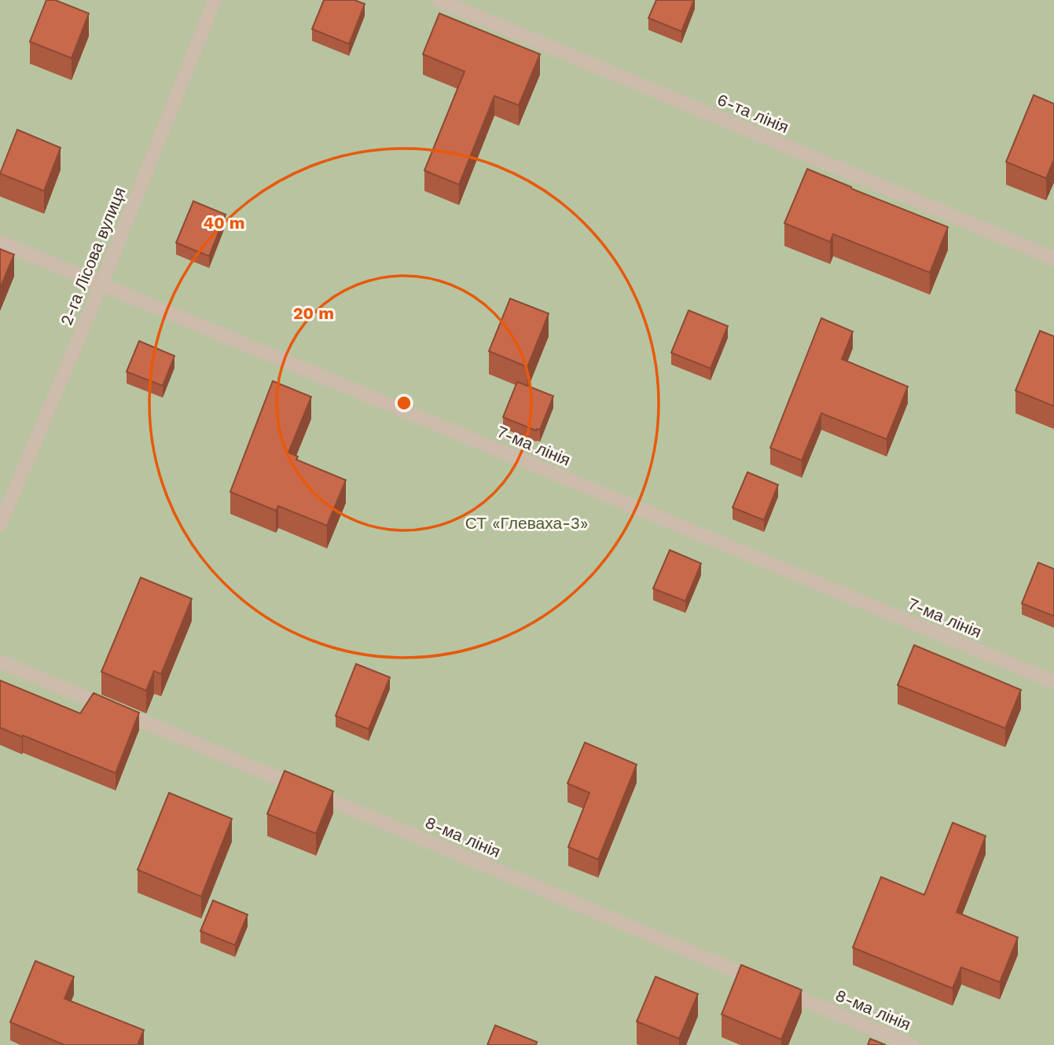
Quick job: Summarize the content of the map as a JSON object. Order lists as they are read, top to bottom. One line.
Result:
{"streets":{"street":["6-та лінія","2-га Лісова вулиця","7-ма лінія","8-ма лінія"]},"crossings":[["2-га Лісова вулиця","7-ма лінія"]],"parks":["СТ «Глеваха-3»"],"rings":["40 m","20 m"]}
